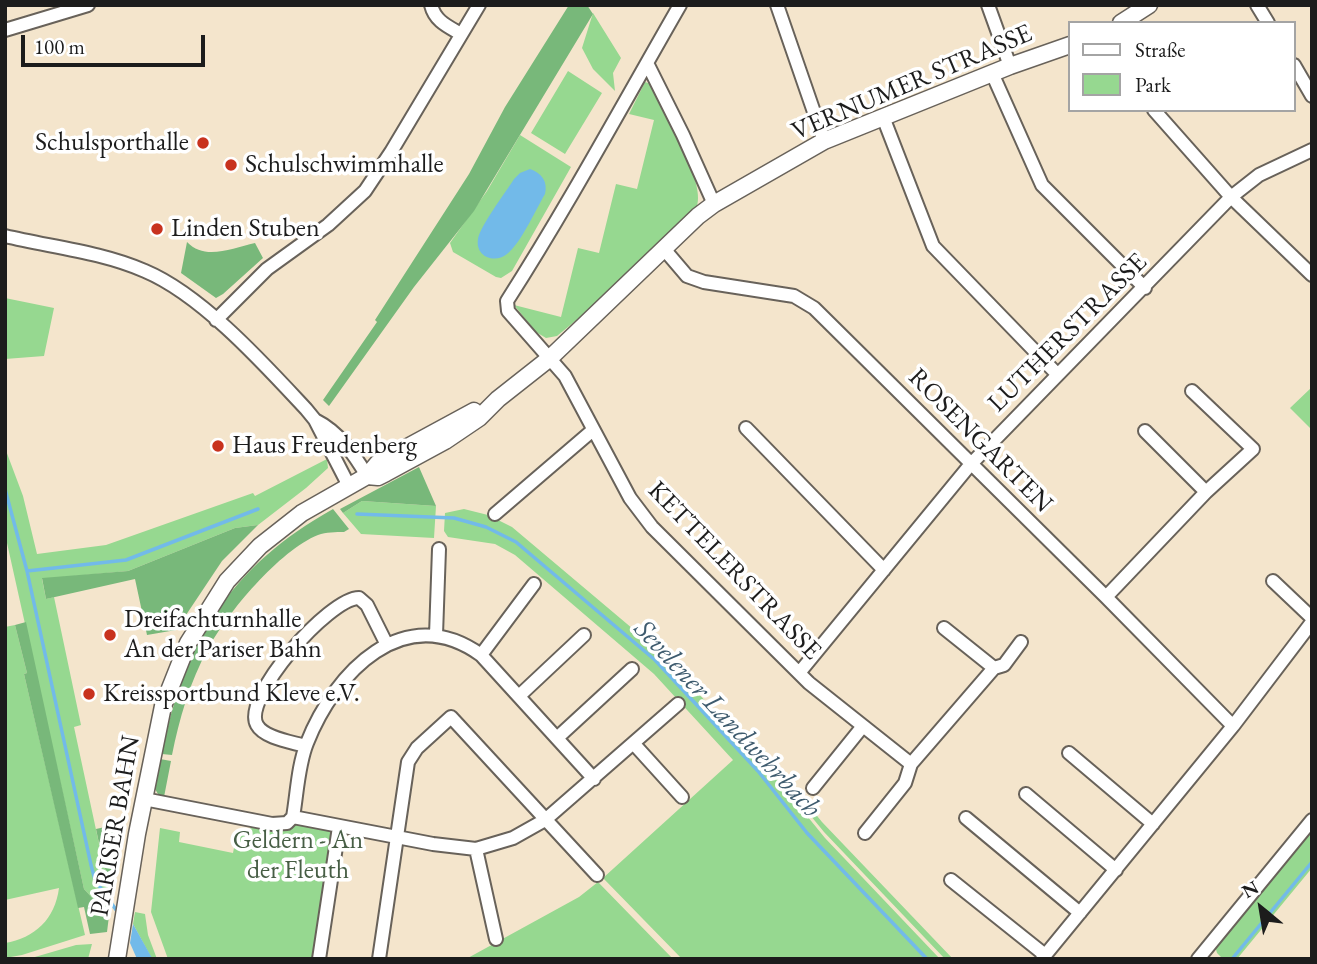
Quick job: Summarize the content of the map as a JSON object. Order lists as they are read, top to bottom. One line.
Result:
{"streets":{"street":["VERNUMER STRASSE","LUTHERSTRASSE","ROSENGARTEN","KETTELERSTRASSE","PARISER BAHN"]},"crossings":[["VERNUMER STRASSE","ROSENGARTEN"],["VERNUMER STRASSE","KETTELERSTRASSE"],["VERNUMER STRASSE","PARISER BAHN"],["LUTHERSTRASSE","ROSENGARTEN"],["LUTHERSTRASSE","KETTELERSTRASSE"]],"water":["Sevelener Landwehrbach"],"parks":["Geldern - An der Fleuth"],"places":["Schulsporthalle","Schulschwimmhalle","Linden Stuben","Haus Freudenberg","Dreifachturnhalle An der Pariser Bahn","Kreissportbund Kleve e.V."],"legend":["Straße","Park"],"scale_bar":"100 m","north":"top left"}
